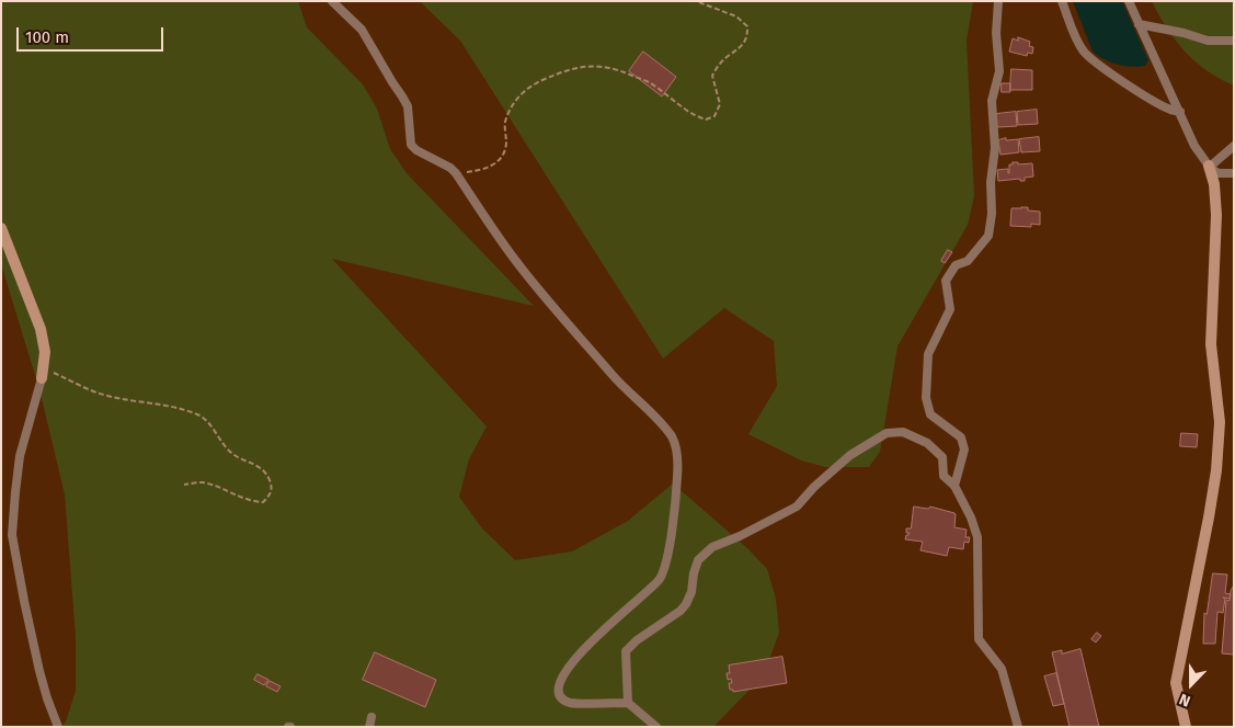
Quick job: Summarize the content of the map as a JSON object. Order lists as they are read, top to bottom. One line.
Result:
{"scale_bar":"100 m","north":"bottom"}
